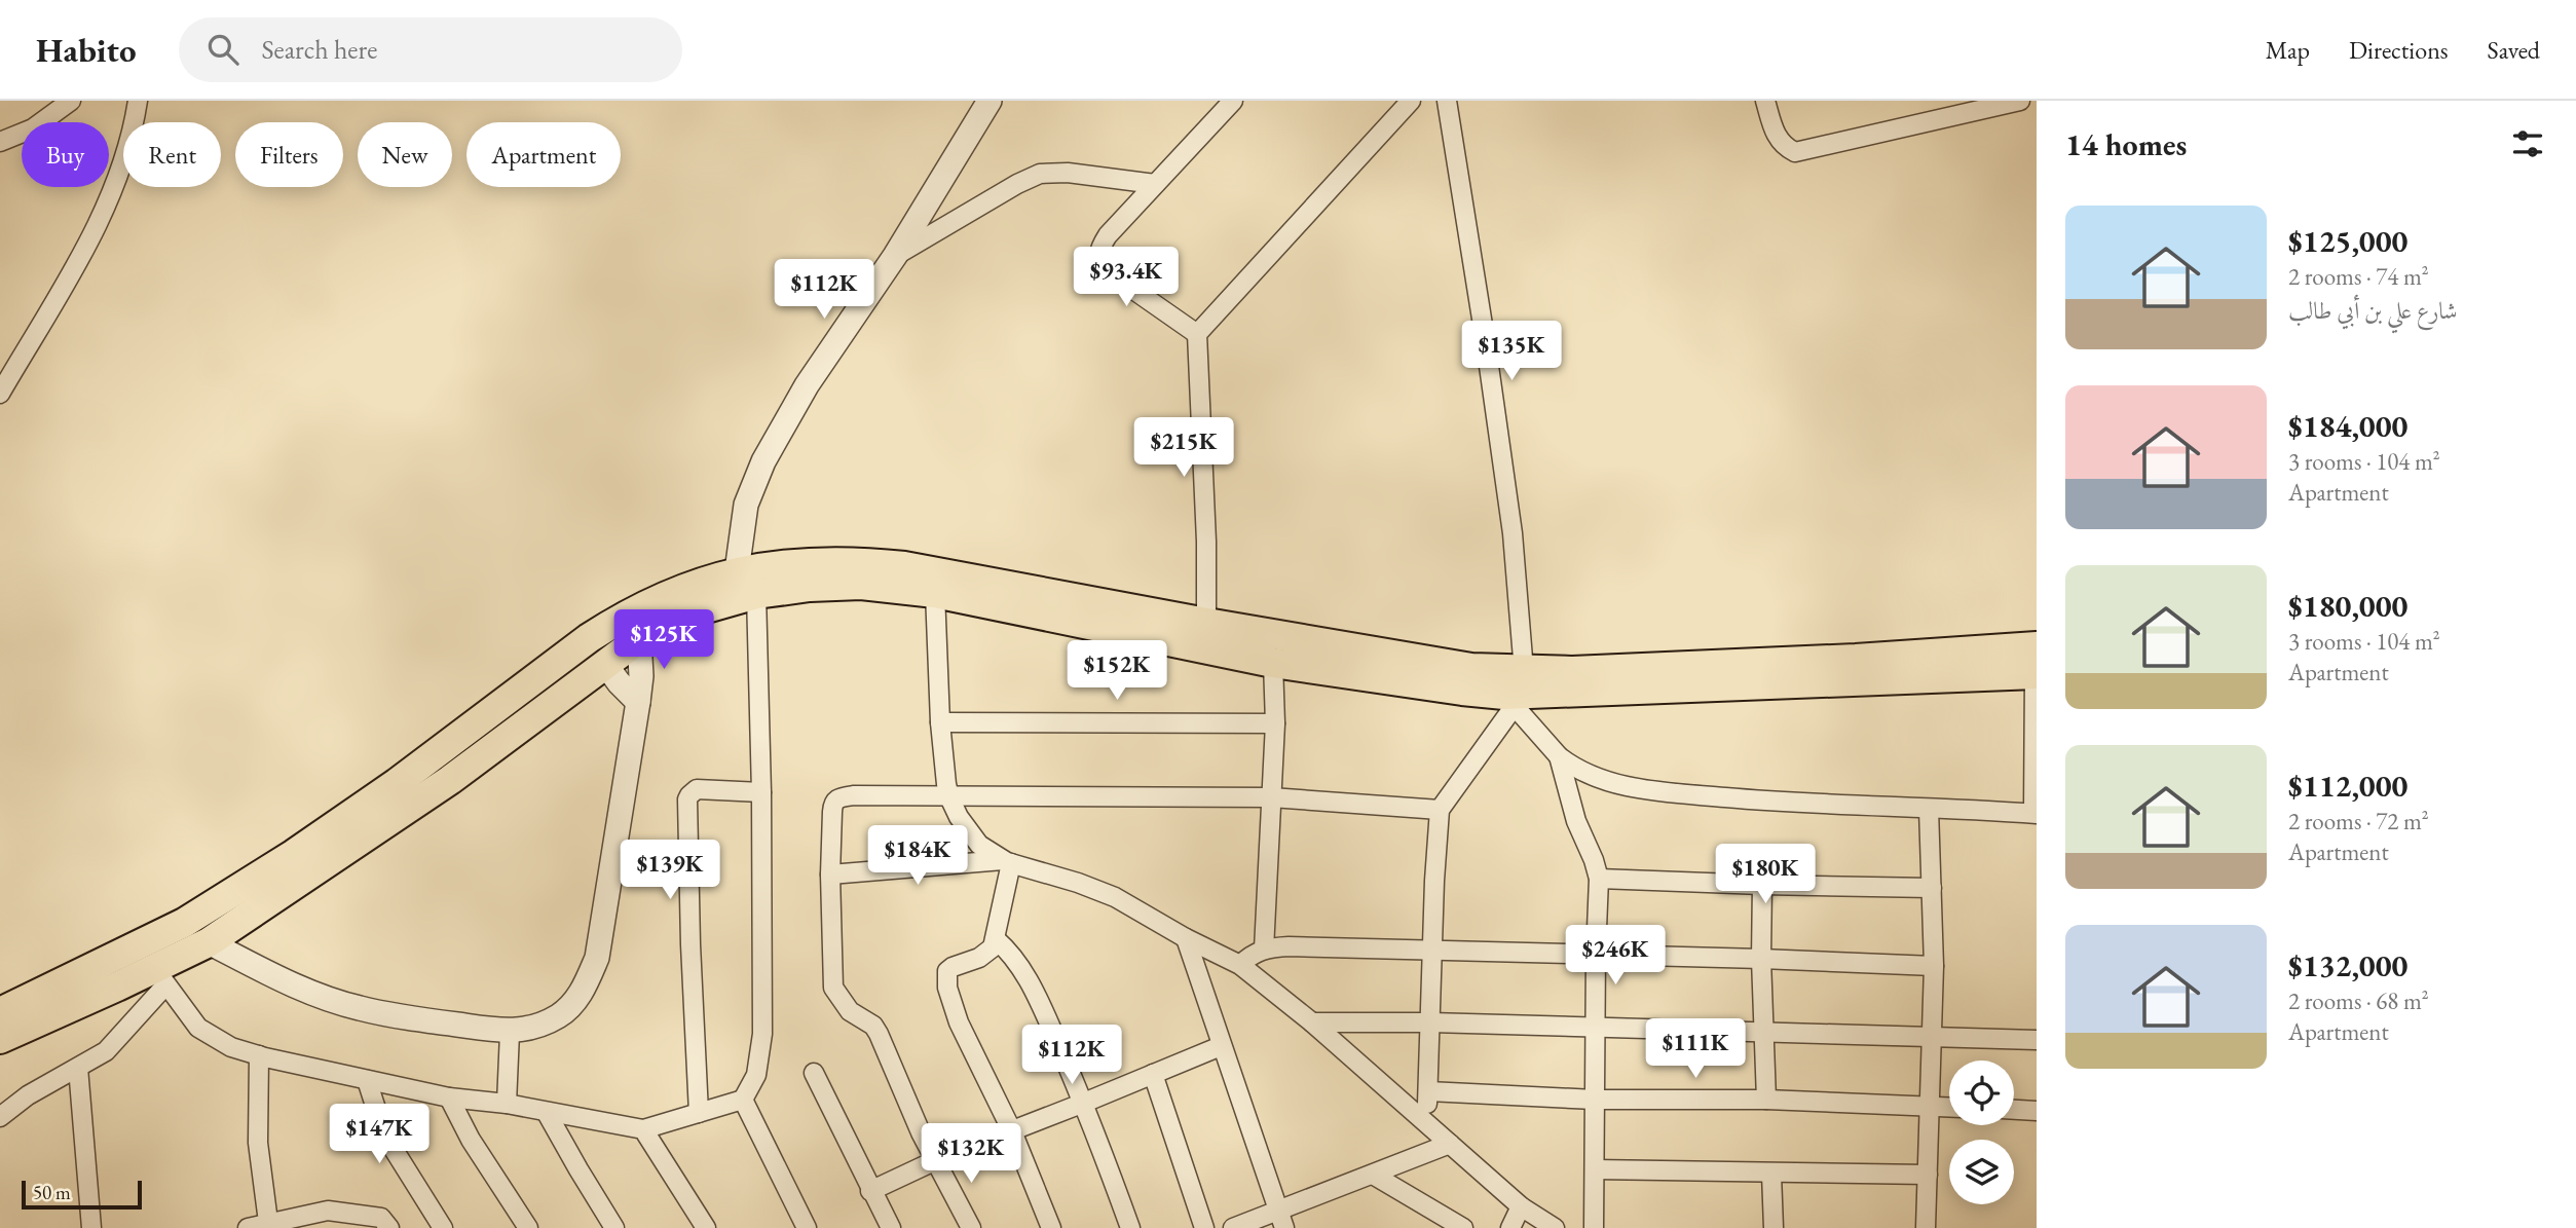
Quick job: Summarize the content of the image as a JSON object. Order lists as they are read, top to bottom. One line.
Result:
{"scale_bar":"50 m","page":{"header":"Habito","search":"Search here","nav":["Map","Directions","Saved"],"heading":"14 homes","chip":["Buy","Rent","Filters","New","Apartment"],"list":[{"name":"$125,000","note":"2 rooms · 74 m² · شارع علي بن أبي طالب"},{"name":"$184,000","note":"3 rooms · 104 m² · Apartment"},{"name":"$180,000","note":"3 rooms · 104 m² · Apartment"},{"name":"$112,000","note":"2 rooms · 72 m² · Apartment"},{"name":"$132,000","note":"2 rooms · 68 m² · Apartment"}],"price":["$93.4K","$112K","$135K","$215K","$125K","$152K","$184K","$139K","$180K","$246K","$111K","$112K","$147K","$132K"],"scale":"50 m"}}
